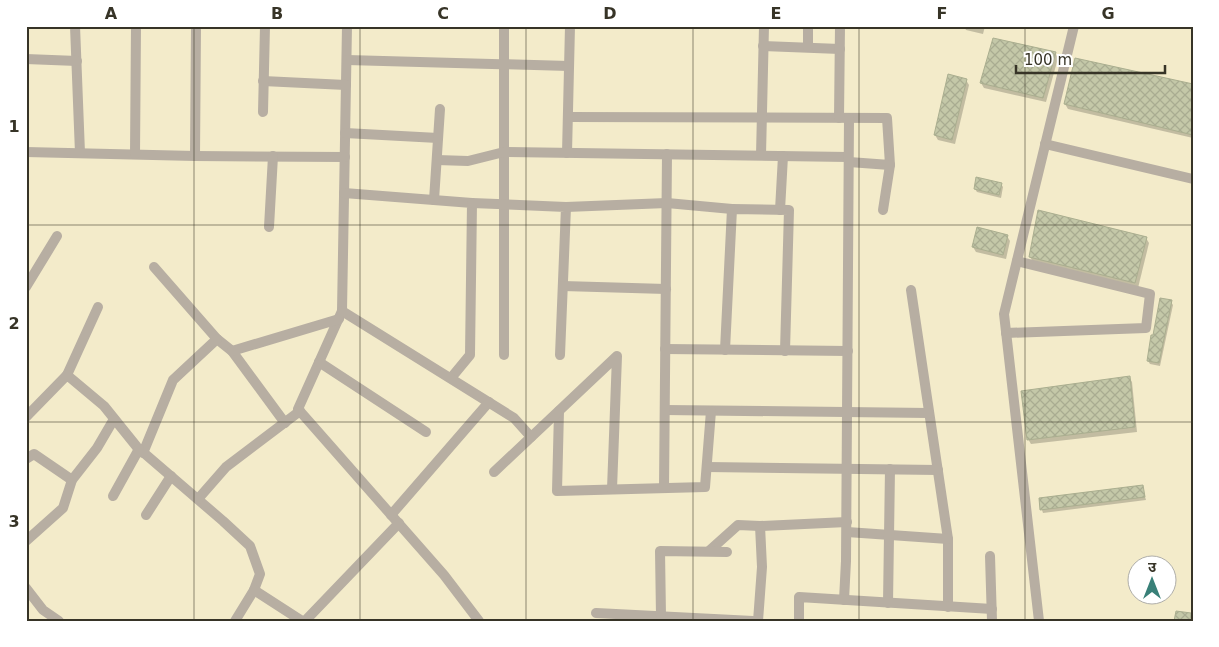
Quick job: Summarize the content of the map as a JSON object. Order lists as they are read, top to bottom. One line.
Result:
{"scale_bar":"100 m","north":"top","grid":{"columns":["A","B","C","D","E","F","G"],"rows":["1","2","3"]}}
